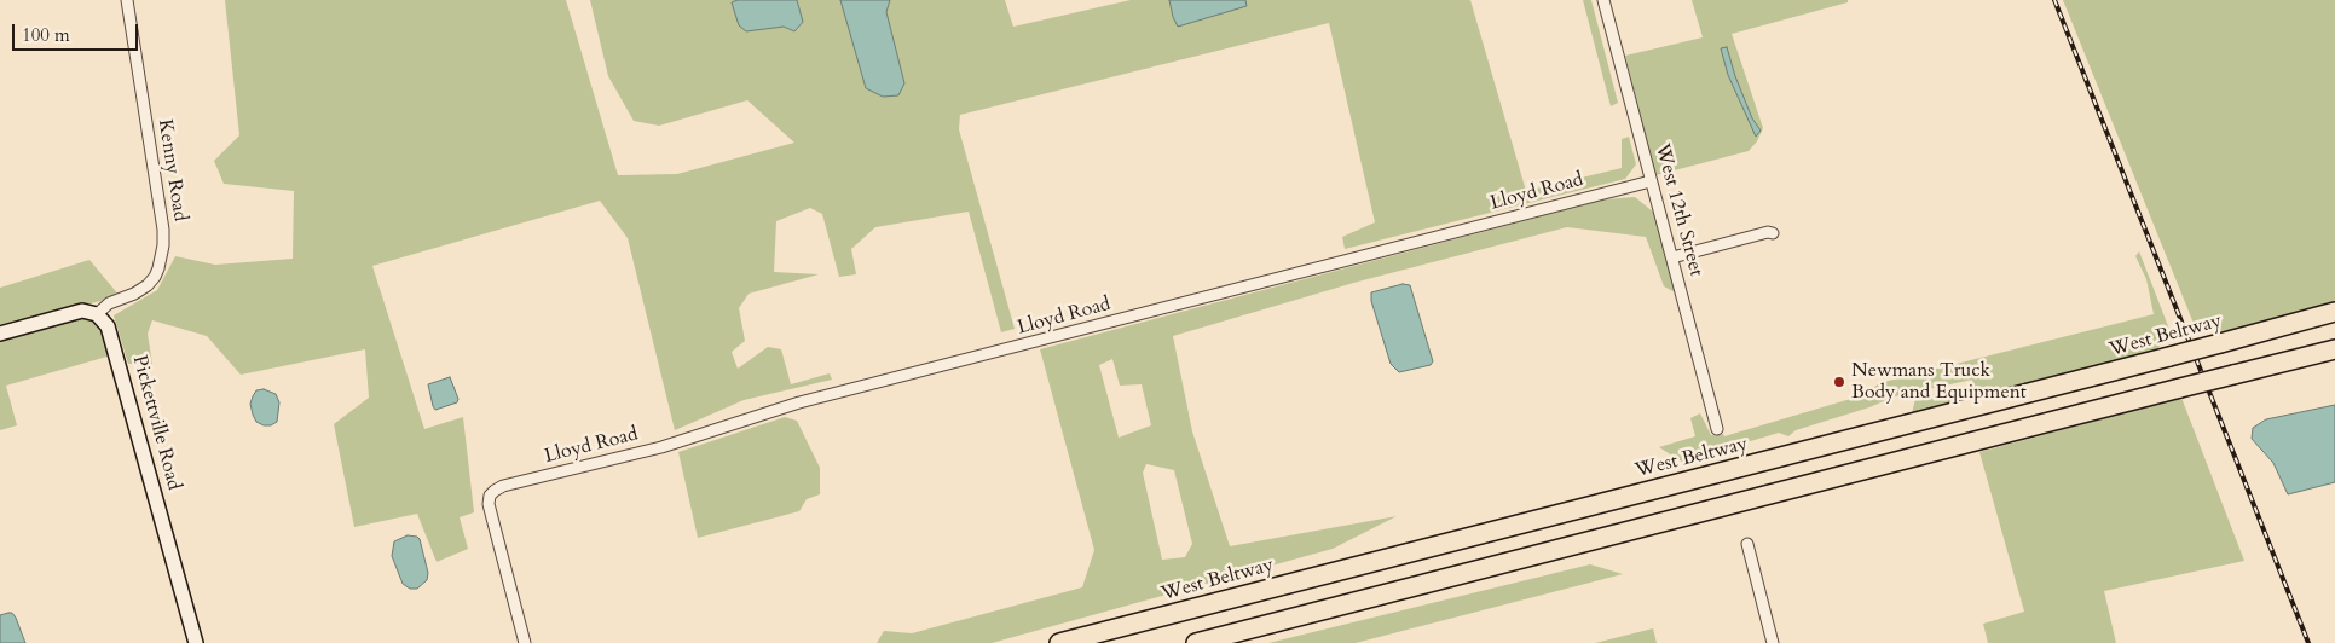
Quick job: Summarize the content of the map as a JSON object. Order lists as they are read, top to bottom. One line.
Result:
{"streets":{"highway":["West Beltway"],"street":["Kenny Road","Lloyd Road","West 12th Street","Pickettville Road"]},"crossings":[["Kenny Road","Pickettville Road"],["Lloyd Road","West 12th Street"]],"places":["Newmans Truck Body and Equipment"],"scale_bar":"100 m"}
